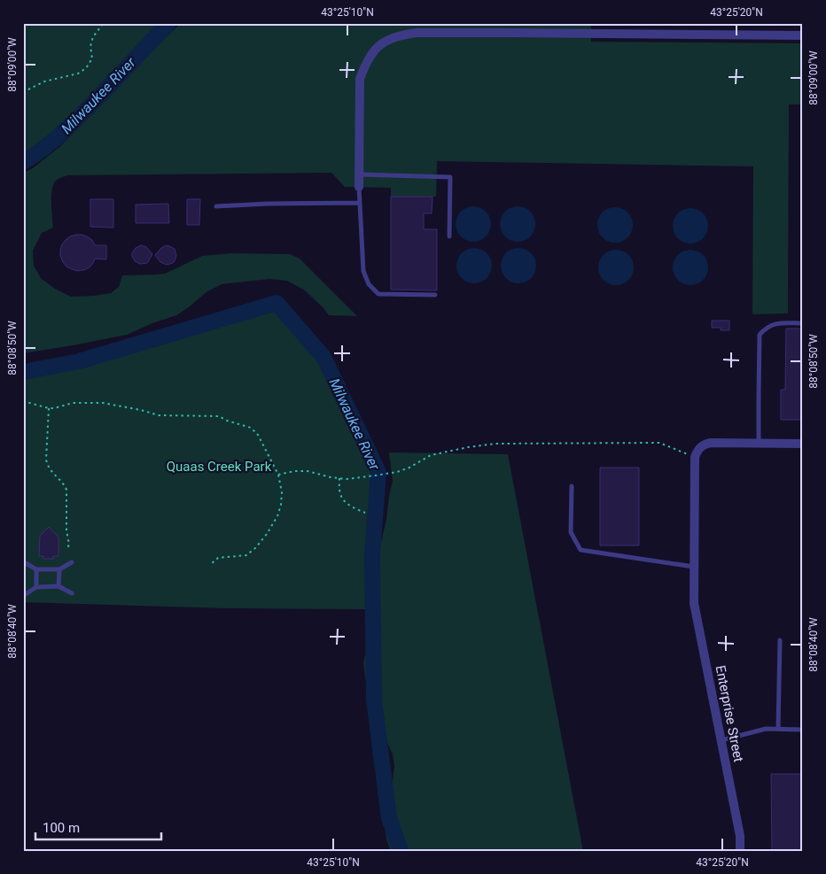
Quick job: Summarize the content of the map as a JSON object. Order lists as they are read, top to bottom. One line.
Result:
{"streets":{"street":["Enterprise Street"]},"water":["Milwaukee River"],"parks":["Quaas Creek Park"],"scale_bar":"100 m","coordinates":["43°25'10\"N","43°25'20\"N","88°09'00\"W","88°08'50\"W","88°08'40\"W"]}
